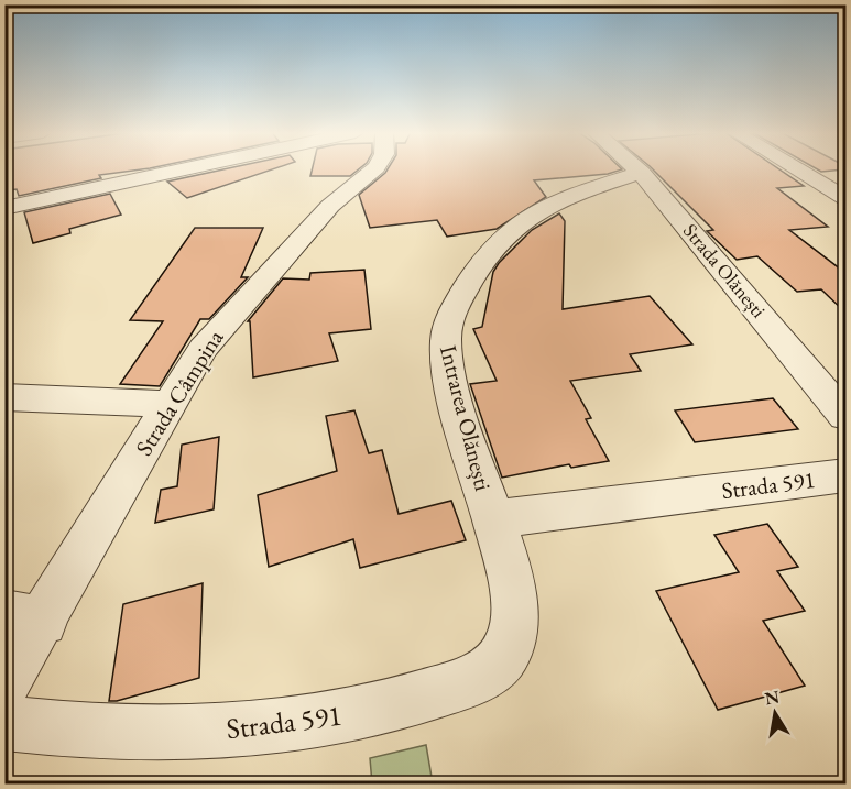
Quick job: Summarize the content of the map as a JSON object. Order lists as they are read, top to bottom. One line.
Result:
{"streets":{"street":["Strada Olănești","Strada Câmpina","Intrarea Olănești","Strada 591"]},"crossings":[["Strada Olănești","Intrarea Olănești"],["Intrarea Olănești","Strada 591"]],"north":"top"}
